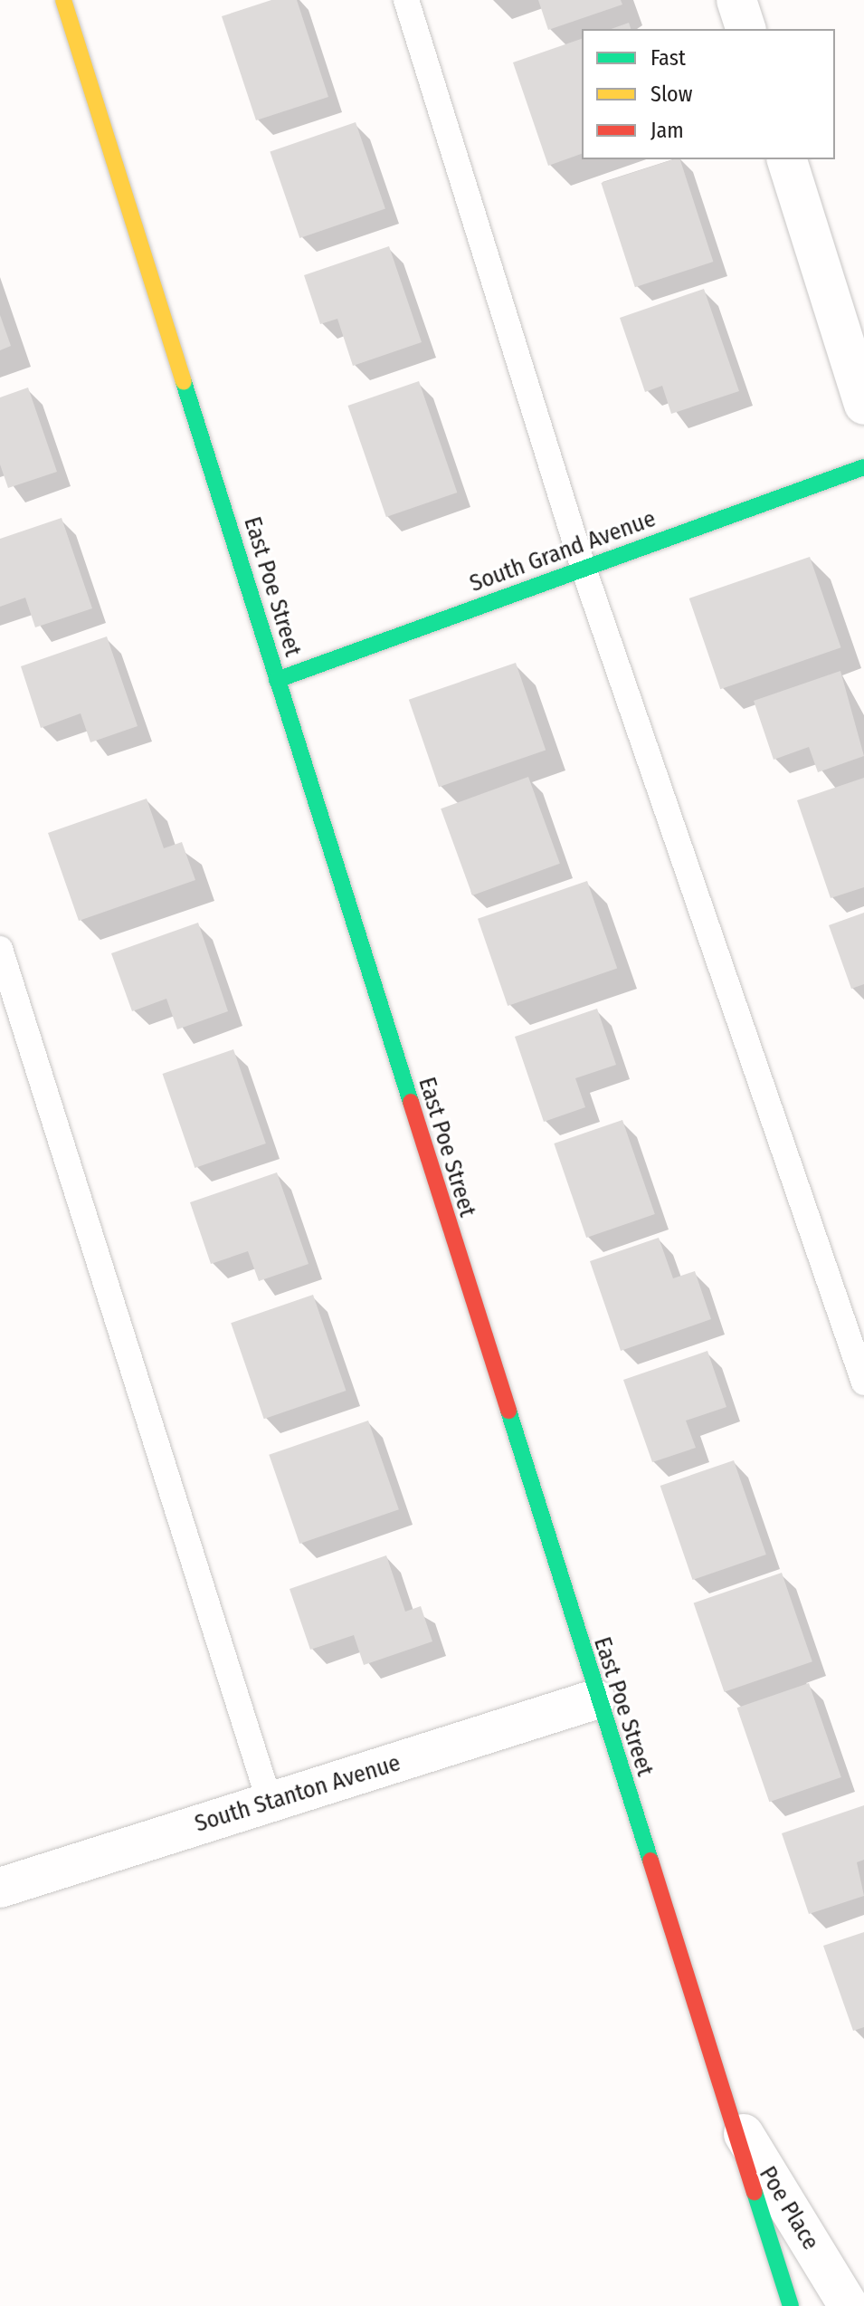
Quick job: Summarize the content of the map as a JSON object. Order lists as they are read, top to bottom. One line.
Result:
{"streets":{"street":["South Grand Avenue","East Poe Street","South Stanton Avenue","Poe Place"]},"crossings":[["South Grand Avenue","East Poe Street"],["East Poe Street","South Stanton Avenue"],["East Poe Street","Poe Place"]],"legend":["Fast","Slow","Jam"]}
